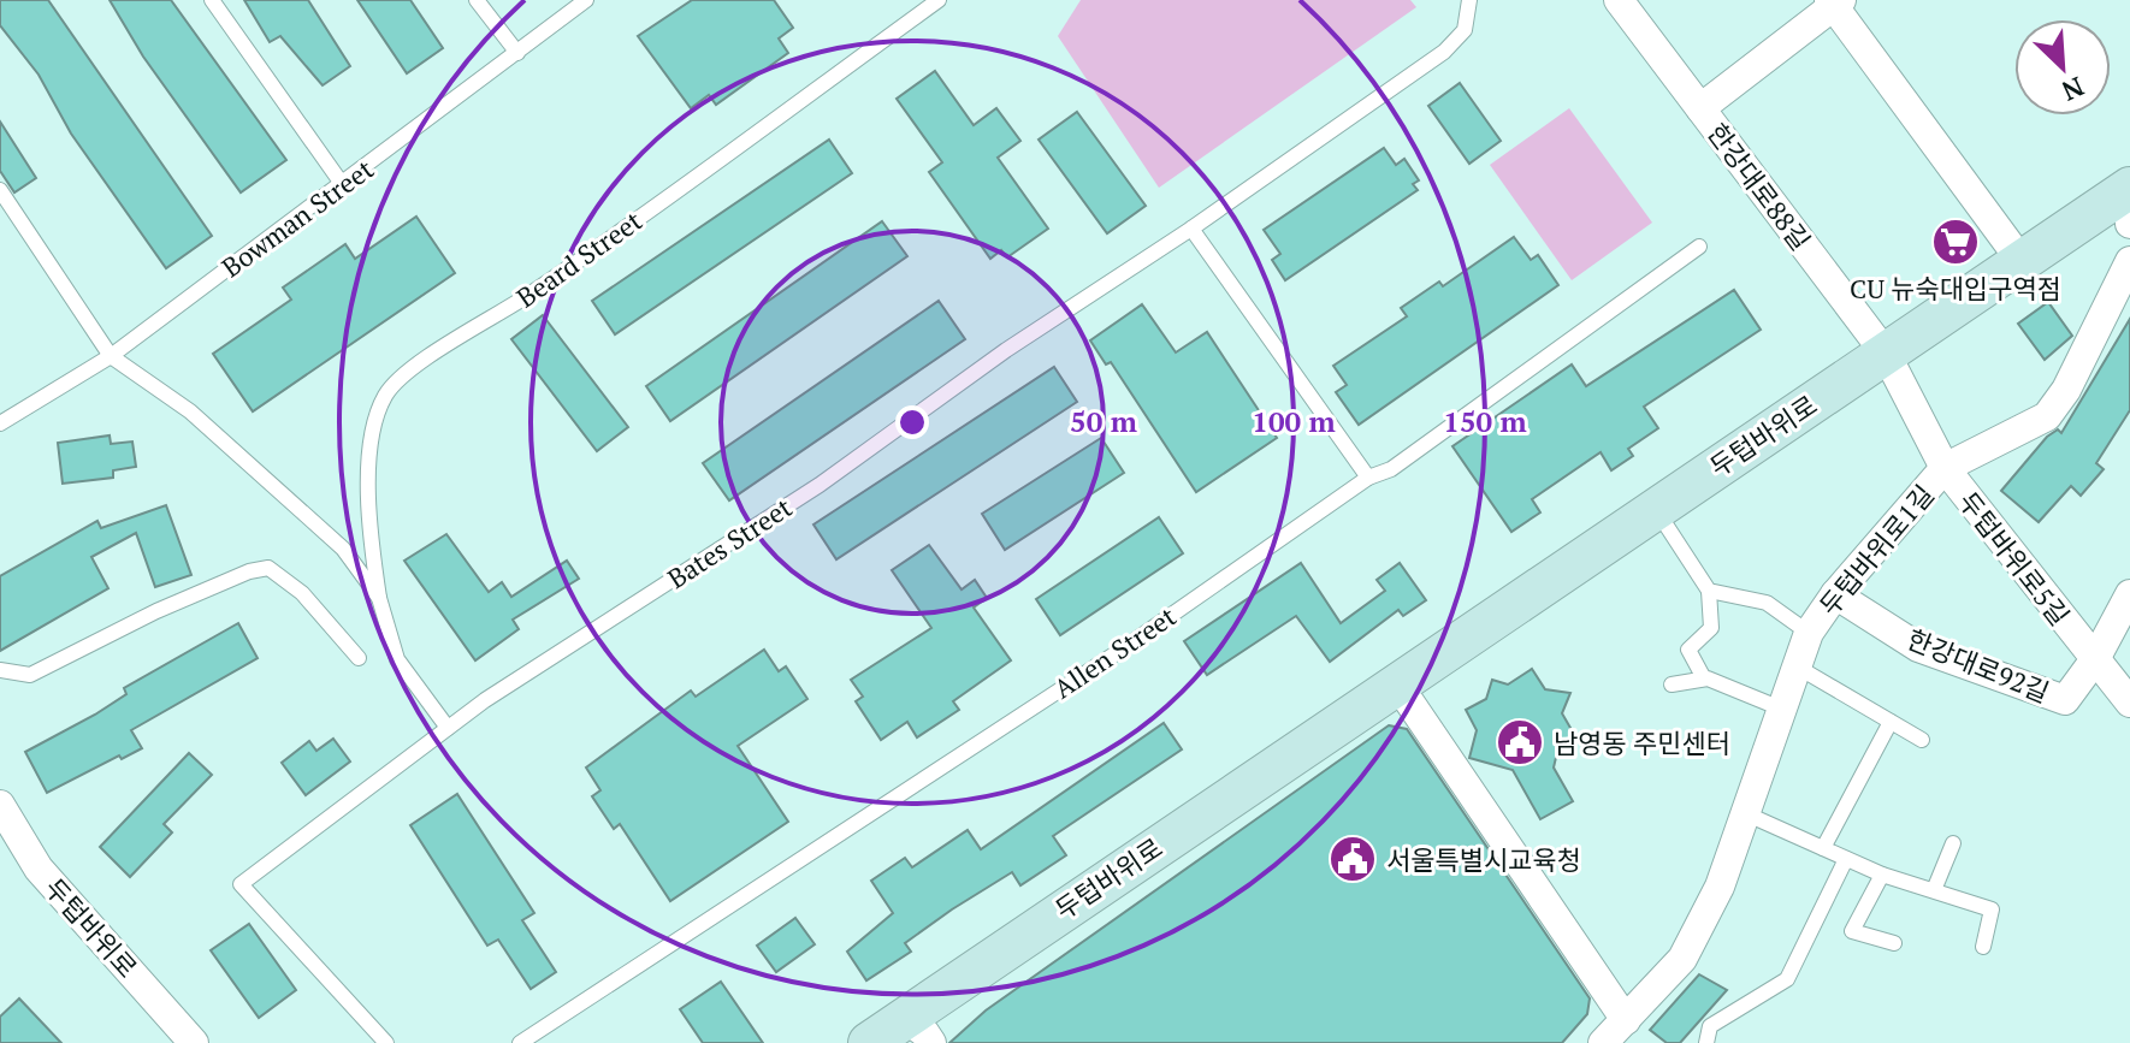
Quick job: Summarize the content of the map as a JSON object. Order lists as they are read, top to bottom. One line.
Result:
{"streets":{"main road":["두텁바위로"],"street":["한강대로88길","두텁바위로1길","두텁바위로5길","한강대로92길"],"lane":["Bowman Street","Beard Street","Bates Street","Allen Street"]},"crossings":[["한강대로88길","두텁바위로"],["한강대로88길","두텁바위로5길"],["두텁바위로","두텁바위로5길"],["두텁바위로1길","두텁바위로5길"],["두텁바위로1길","한강대로92길"],["두텁바위로5길","한강대로92길"]],"places":{"supermarket":["CU 뉴숙대입구역점"],"public building":["남영동 주민센터","서울특별시교육청"]},"north":"bottom right","rings":["50 m","100 m","150 m"]}
